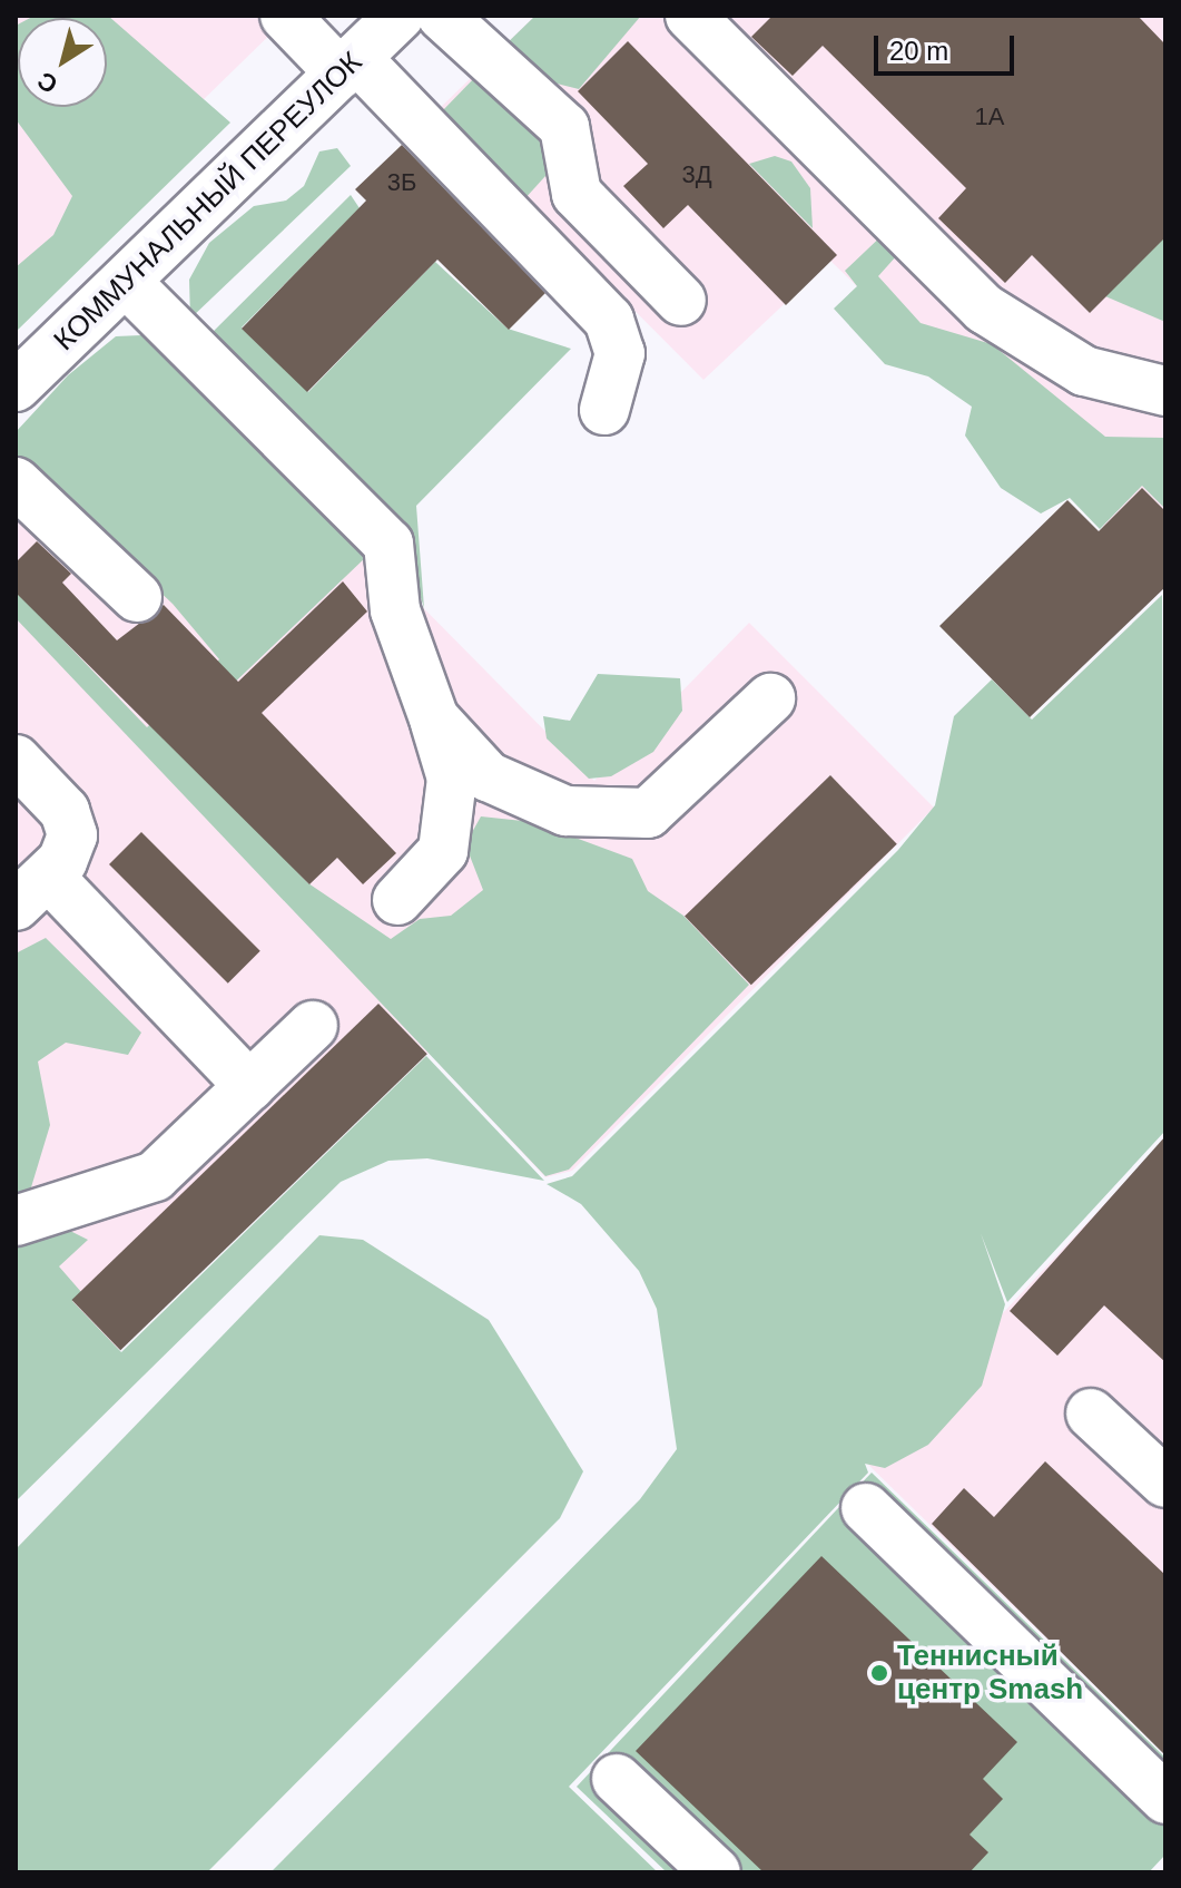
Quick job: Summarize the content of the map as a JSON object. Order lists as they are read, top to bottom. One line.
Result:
{"streets":{"street":["КОММУНАЛЬНЫЙ ПЕРЕУЛОК"]},"places":["Теннисный центр Smash"],"house_numbers":["1А","3Д","3Б"],"scale_bar":"20 m","north":"bottom left"}
